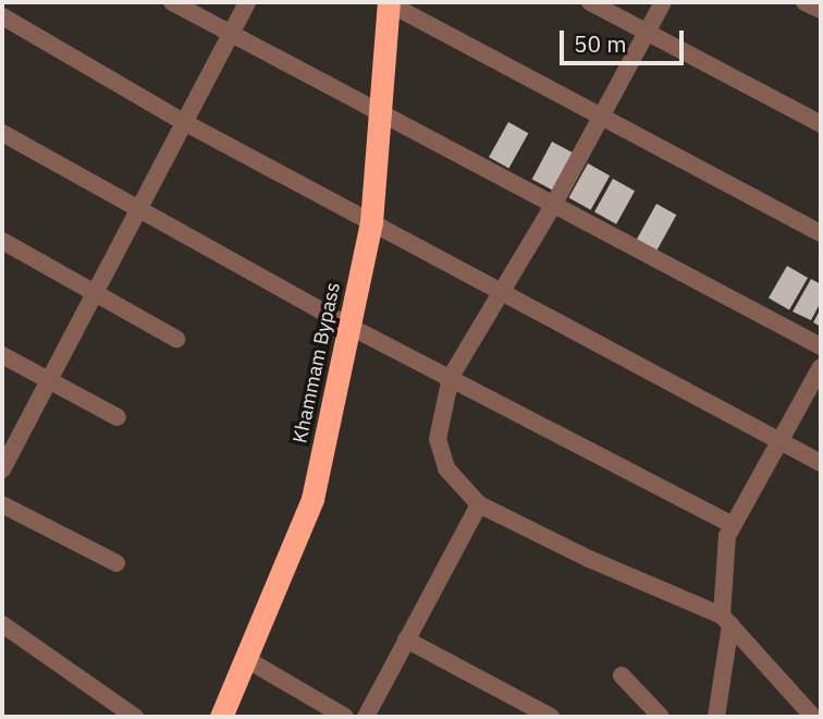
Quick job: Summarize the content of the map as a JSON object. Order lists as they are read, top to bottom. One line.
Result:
{"streets":{"highway":["Khammam Bypass"]},"scale_bar":"50 m"}
